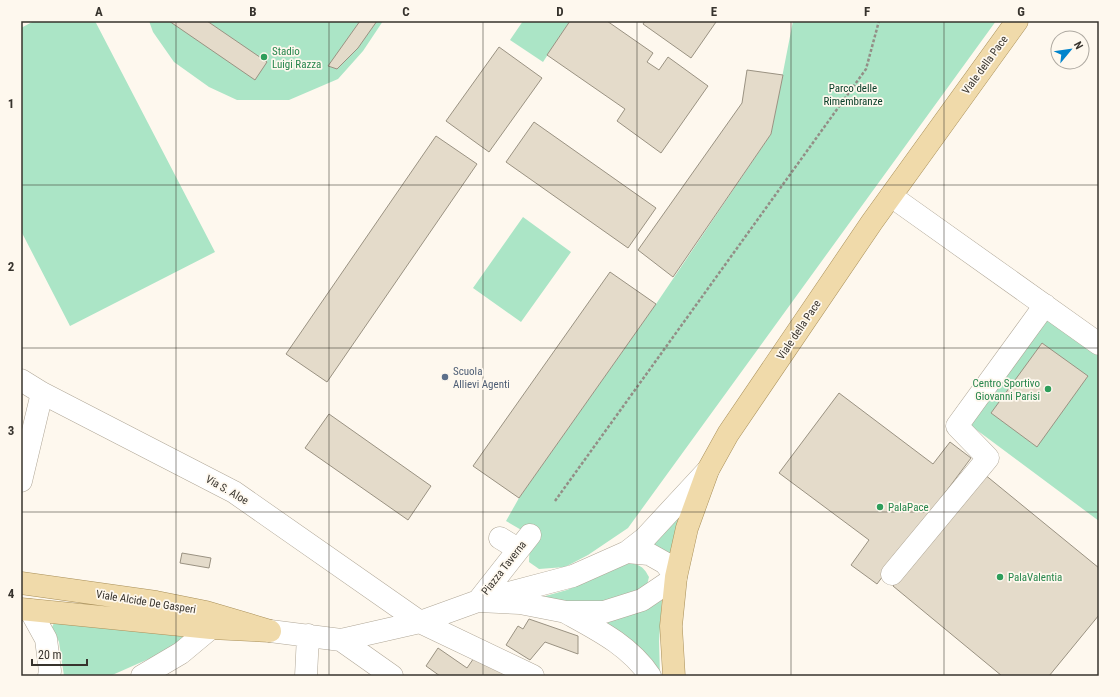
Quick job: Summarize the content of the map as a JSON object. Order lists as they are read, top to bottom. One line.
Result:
{"streets":{"main road":["Viale della Pace","Viale Alcide De Gasperi"],"street":["Via S. Aloe","Piazza Taverna"]},"crossings":[["Viale della Pace","Viale Alcide De Gasperi"],["Via S. Aloe","Viale Alcide De Gasperi"],["Piazza Taverna","Viale Alcide De Gasperi"]],"parks":["Parco delle Rimembranze"],"places":["Stadio Luigi Razza","Scuola Allievi Agenti","Centro Sportivo Giovanni Parisi","PalaPace","PalaValentia"],"scale_bar":"20 m","north":"top right","grid":{"columns":["A","B","C","D","E","F","G"],"rows":["1","2","3","4"]}}
